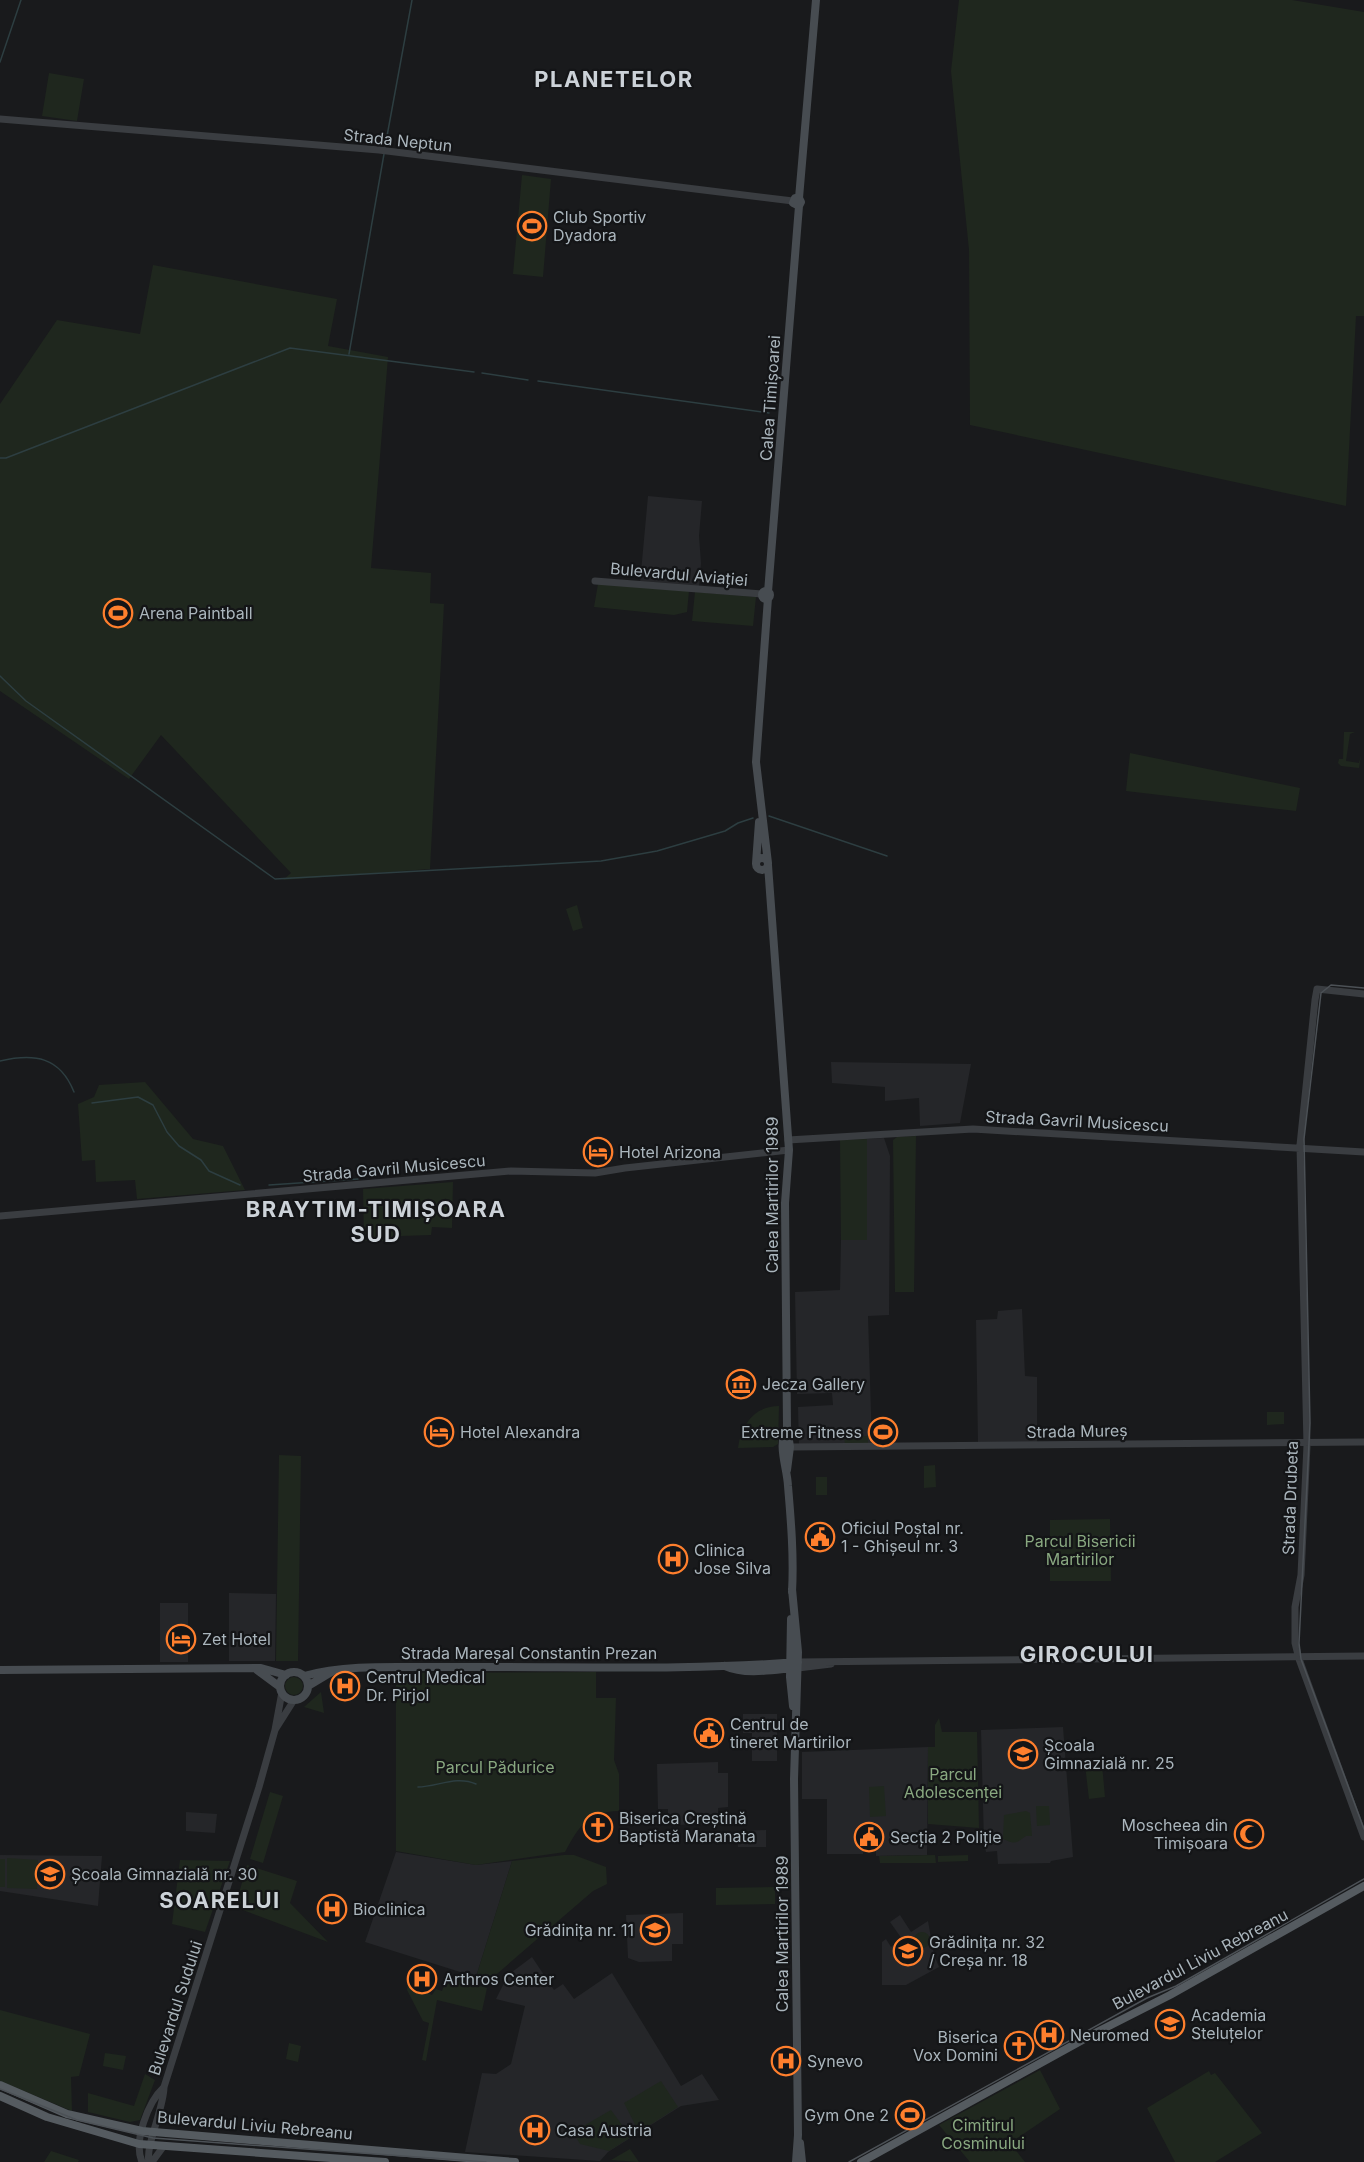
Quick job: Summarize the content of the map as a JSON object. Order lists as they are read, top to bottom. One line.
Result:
{"streets":{"main road":["Calea Timișoarei","Calea Martirilor 1989","Strada Mareșal Constantin Prezan","Bulevardul Liviu Rebreanu"],"street":["Strada Neptun","Bulevardul Aviației","Strada Gavril Musicescu","Strada Mureș","Strada Drubeta","Bulevardul Sudului"]},"crossings":[["Strada Neptun","Calea Timișoarei"],["Calea Timișoarei","Bulevardul Aviației"],["Calea Timișoarei","Calea Martirilor 1989"],["Strada Gavril Musicescu","Calea Martirilor 1989"],["Strada Gavril Musicescu","Strada Drubeta"],["Calea Martirilor 1989","Strada Mureș"],["Calea Martirilor 1989","Strada Mareșal Constantin Prezan"],["Strada Mureș","Strada Drubeta"],["Strada Mareșal Constantin Prezan","Bulevardul Sudului"],["Bulevardul Liviu Rebreanu","Bulevardul Sudului"]],"districts":["PLANETELOR","BRAYTIM-TIMIȘOARA SUD","GIROCULUI","SOARELUI"],"parks":["Parcul Bisericii Martirilor","Parcul Pădurice","Parcul Adolescenței","Cimitirul Cosminului"],"places":{"sports":["Club Sportiv Dyadora","Arena Paintball","Extreme Fitness","Gym One 2"],"hotel":["Hotel Arizona","Hotel Alexandra","Zet Hotel"],"museum":["Jecza Gallery"],"public building":["Oficiul Poștal nr. 1 - Ghișeul nr. 3","Centrul de tineret Martirilor","Secția 2 Poliție"],"hospital":["Clinica Jose Silva","Centrul Medical Dr. Pirjol","Bioclinica","Arthros Center","Neuromed","Synevo","Casa Austria"],"school or university":["Școala Gimnazială nr. 25","Școala Gimnazială nr. 30","Grădinița nr. 11","Grădinița nr. 32 / Creșa nr. 18","Academia Steluțelor"],"church":["Biserica Creștină Baptistă Maranata","Biserica Vox Domini"],"mosque":["Moscheea din Timișoara"]}}
